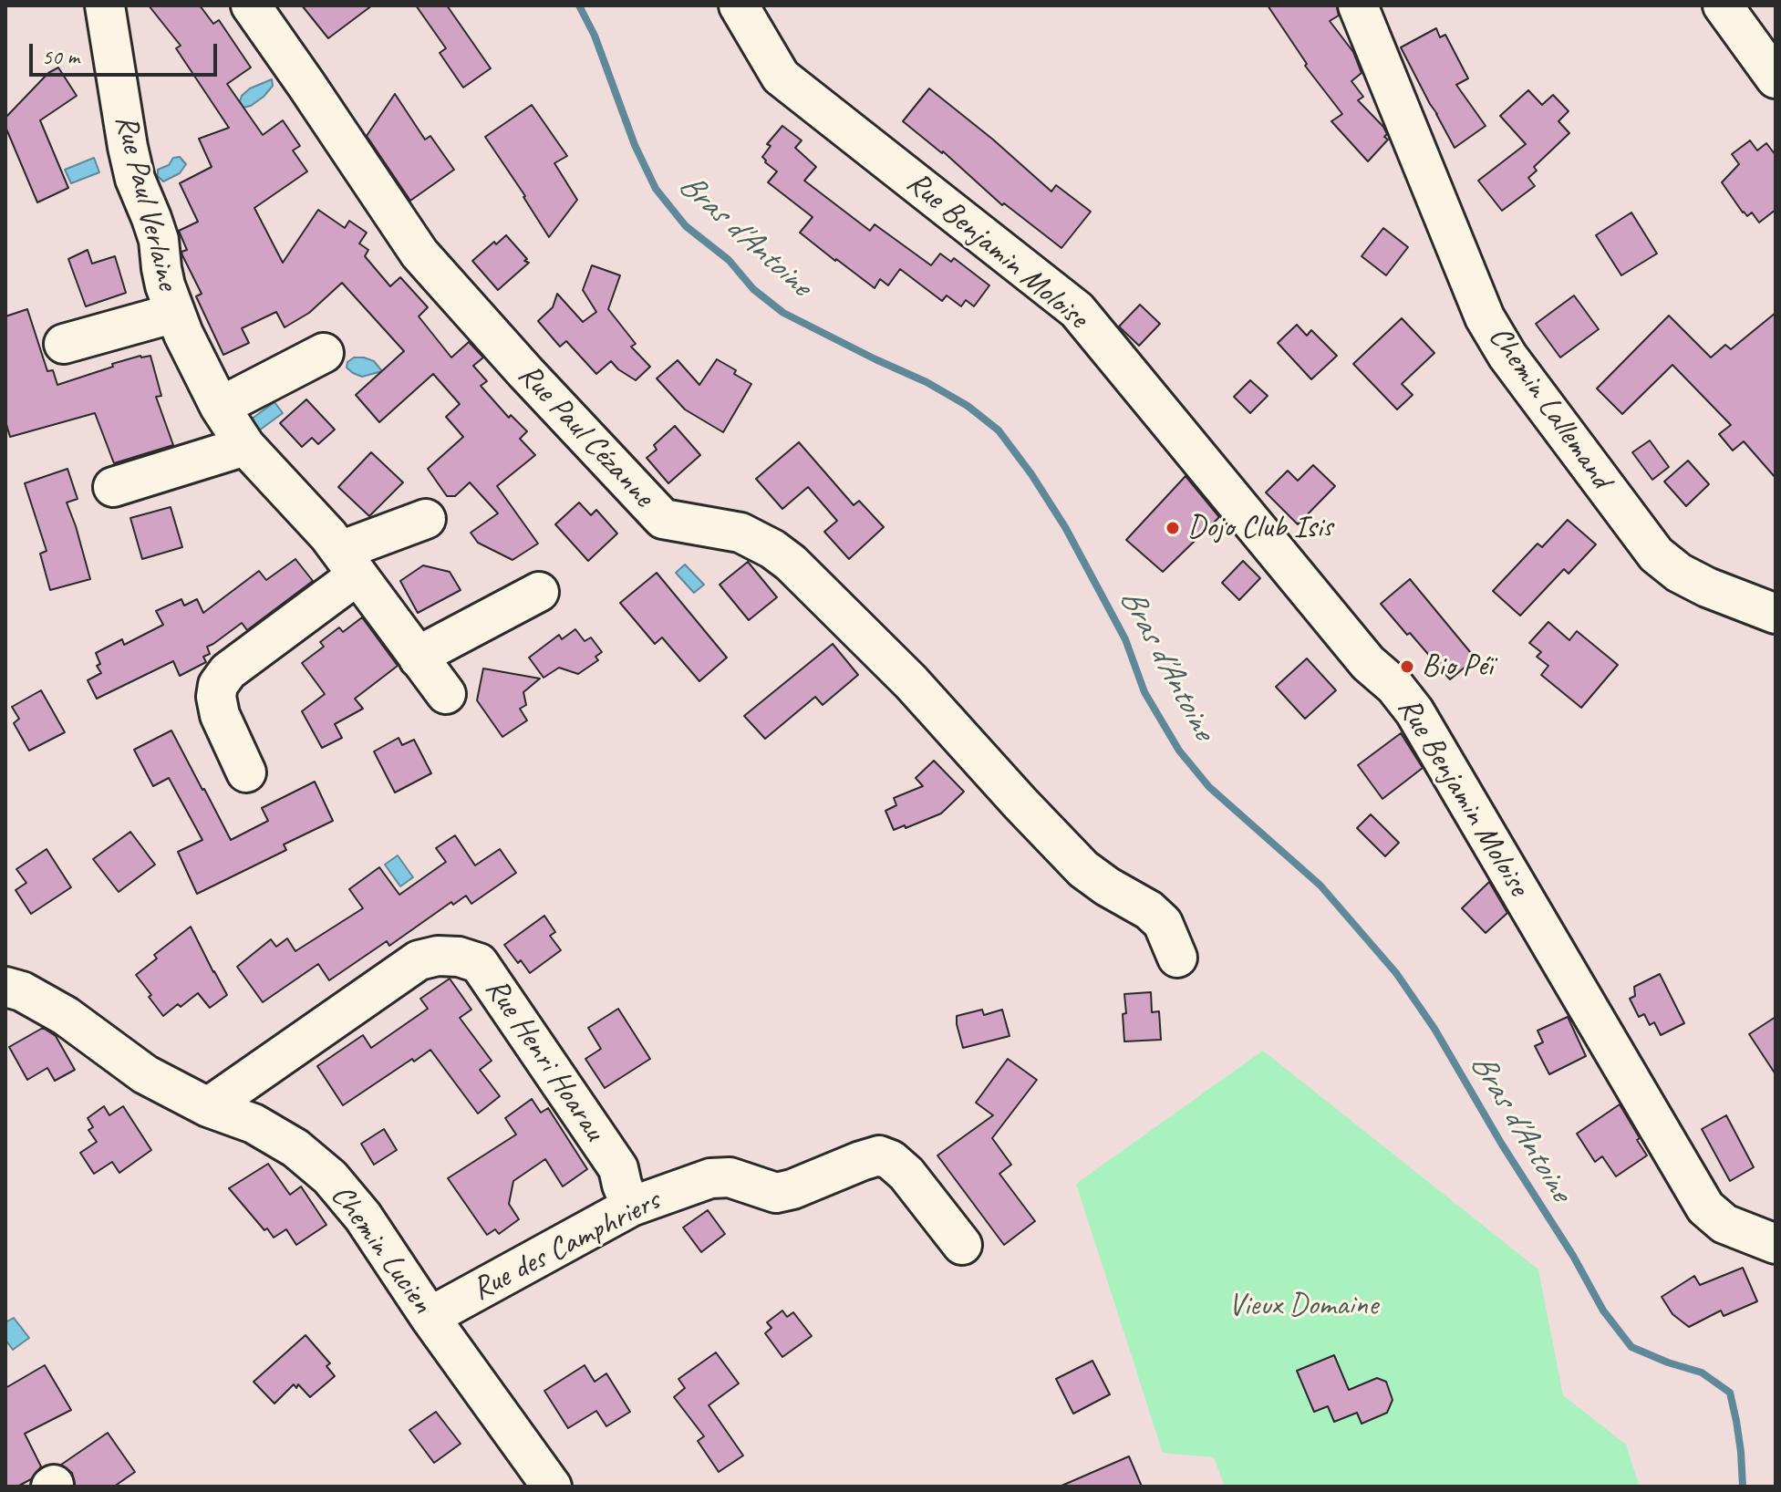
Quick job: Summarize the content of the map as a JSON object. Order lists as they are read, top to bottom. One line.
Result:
{"streets":{"street":["Rue Paul Verlaine","Rue Benjamin Moloise","Chemin Lallemand","Rue Paul Cézanne","Rue Henri Hoarau","Rue des Camphriers","Chemin Lucien"]},"crossings":[["Rue Henri Hoarau","Rue des Camphriers"],["Rue Henri Hoarau","Chemin Lucien"],["Rue des Camphriers","Chemin Lucien"]],"water":["Bras d'Antoine"],"parks":["Vieux Domaine"],"places":["Dojo Club Isis","Bio Péï"],"scale_bar":"50 m"}
